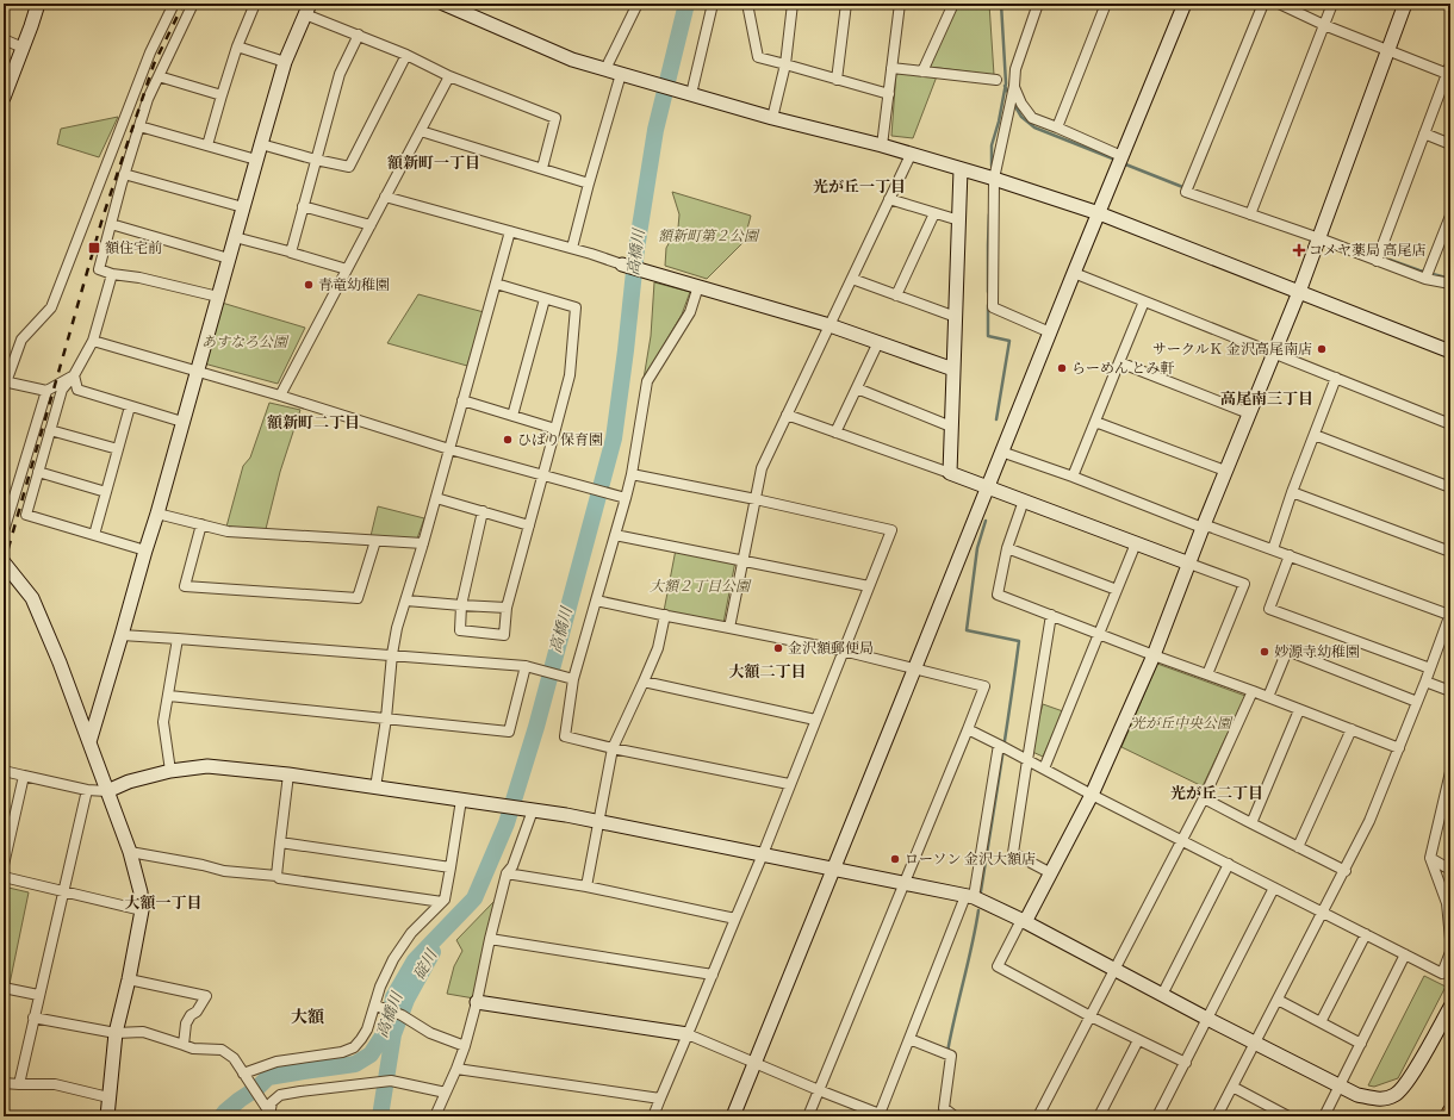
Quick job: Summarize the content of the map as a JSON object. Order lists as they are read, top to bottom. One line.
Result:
{"districts":["額新町一丁目","光が丘一丁目","高尾南三丁目","額新町二丁目","大額二丁目","光が丘二丁目","大額一丁目","大額"],"water":["高橋川","碇川"],"parks":["額新町第２公園","あすなろ公園","大額２丁目公園","光が丘中央公園"],"places":{"transit":["額住宅前"],"health":["コメヤ薬局 高尾店"],"other":["青竜幼稚園","サークルＫ 金沢高尾南店","らーめん とみ軒","ひばり保育園","金沢額郵便局","妙源寺幼稚園","ローソン 金沢大額店"]}}
